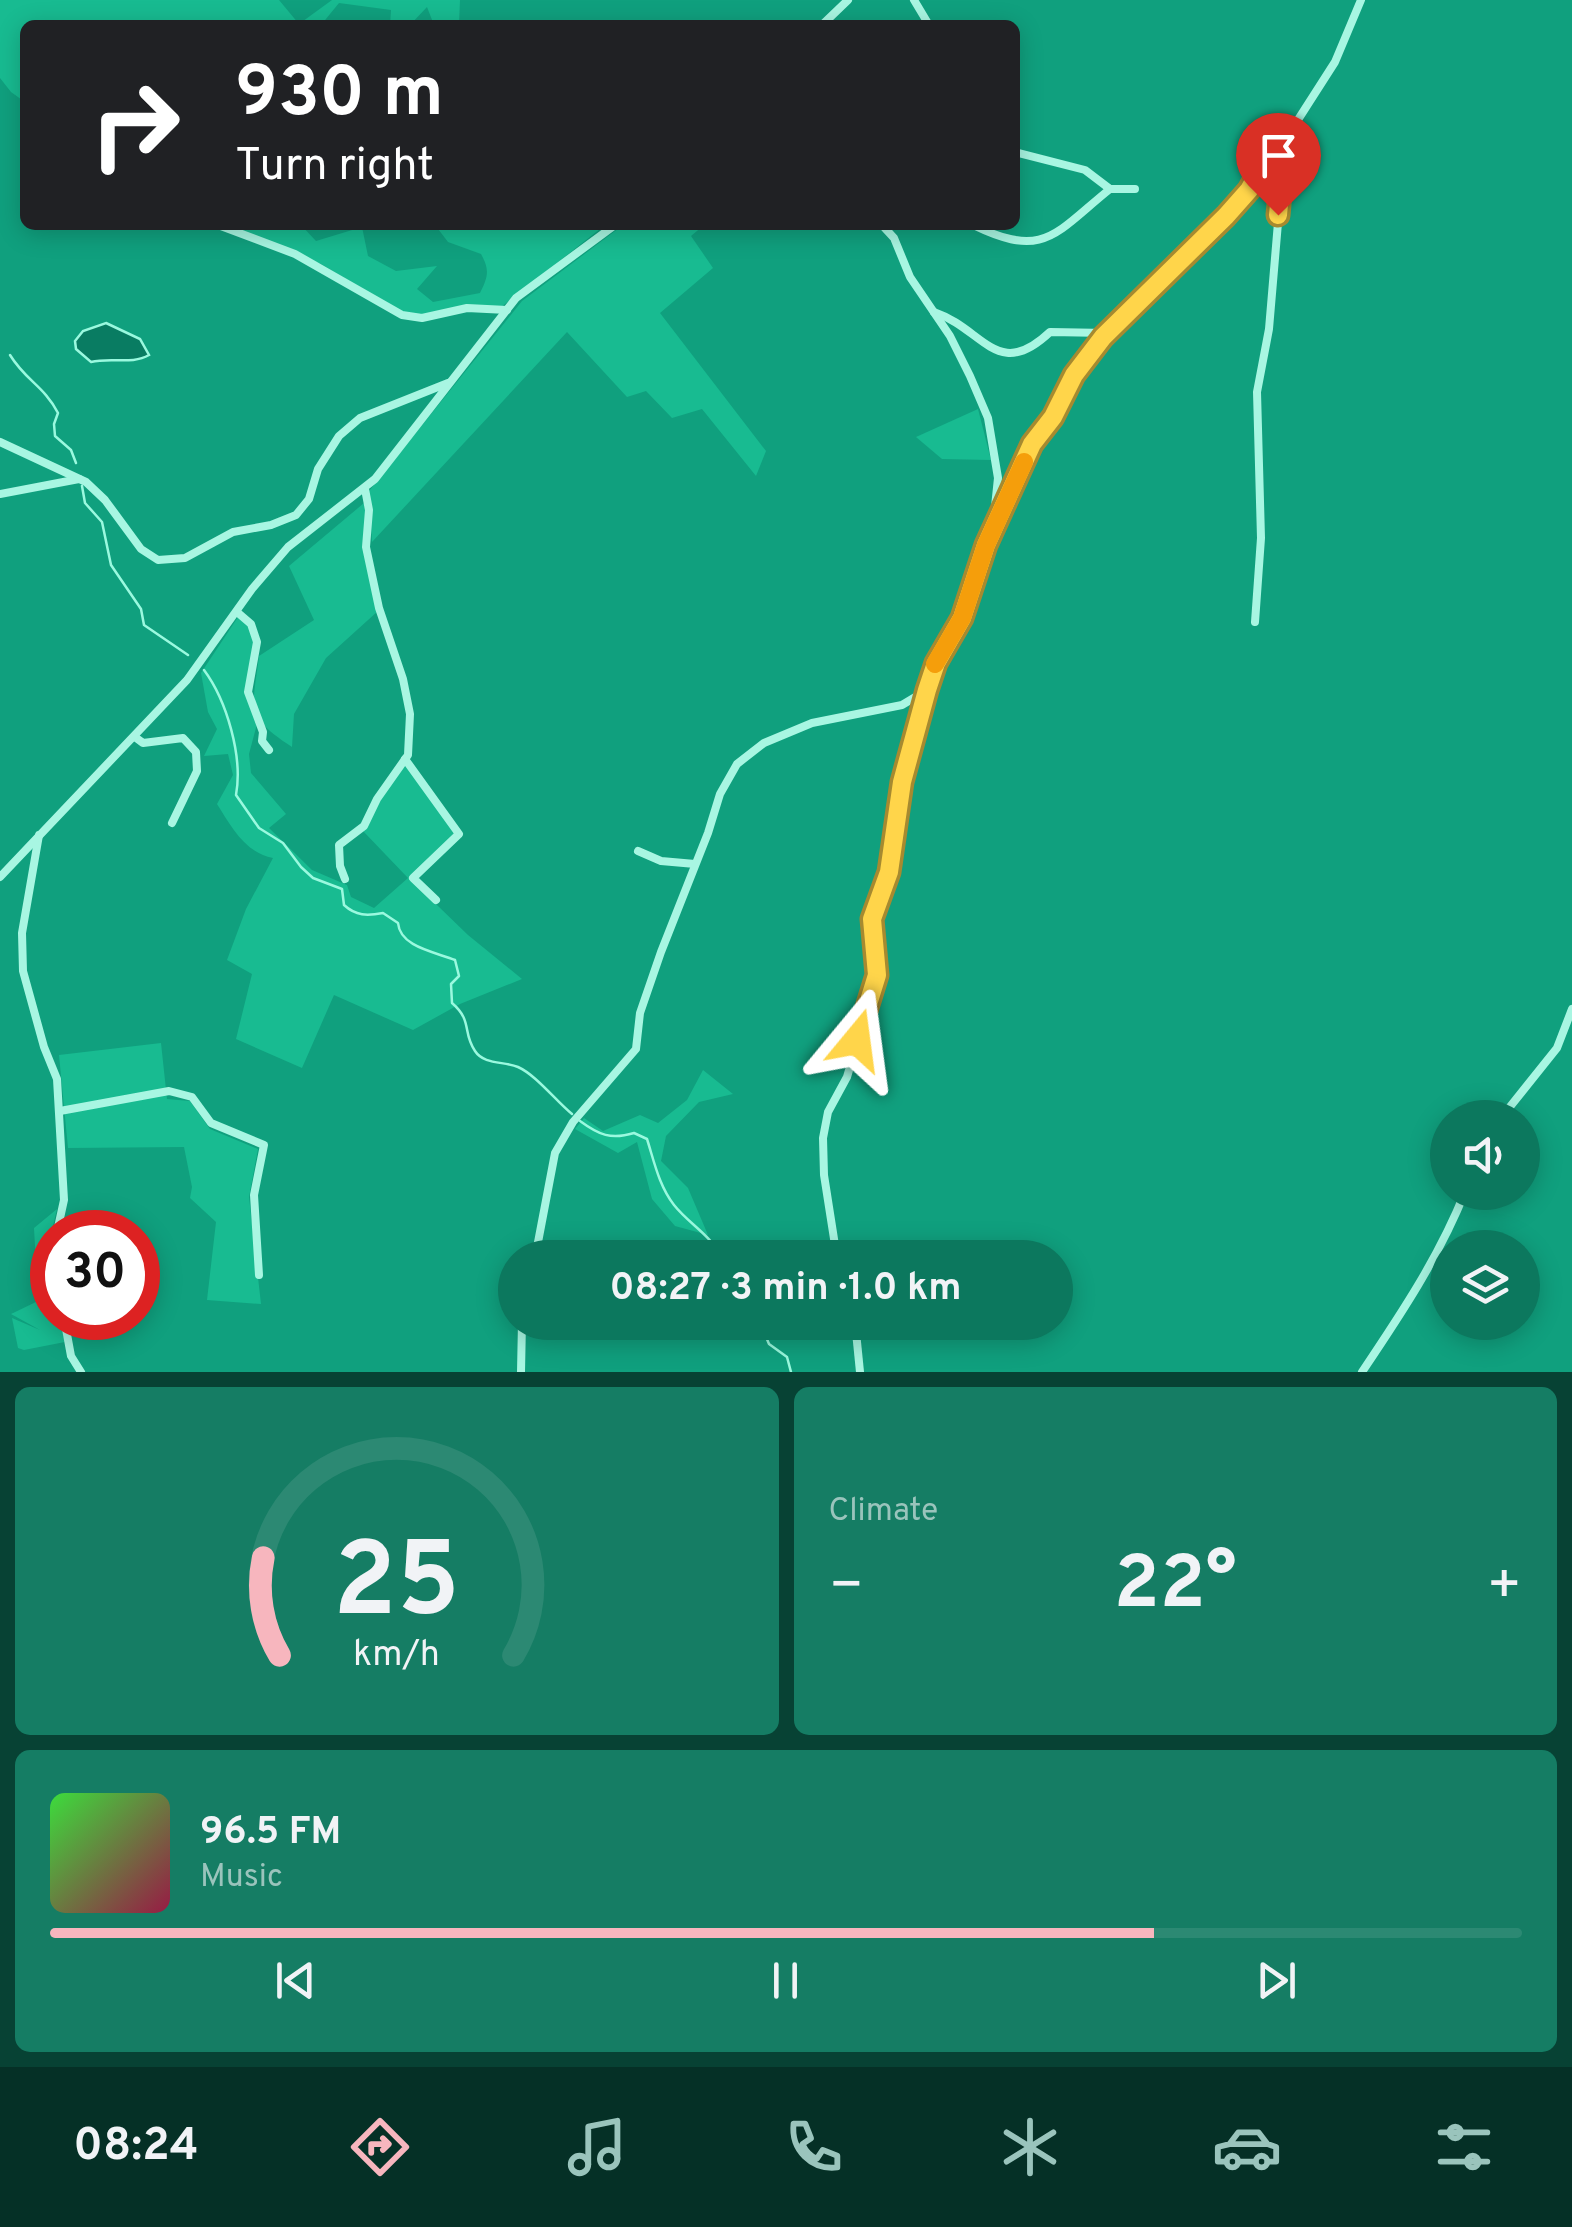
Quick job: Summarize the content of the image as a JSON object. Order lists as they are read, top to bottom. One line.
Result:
{"page":{"turn":["930 m","Turn right"],"limit":"30","trip":"08:27 · 3 min · 1.0 km","tile":"Climate","heat":["−","22°","+"],"song":["96.5 FM","Music"],"tabs":"08:24","gauge":["25","km/h"]}}
